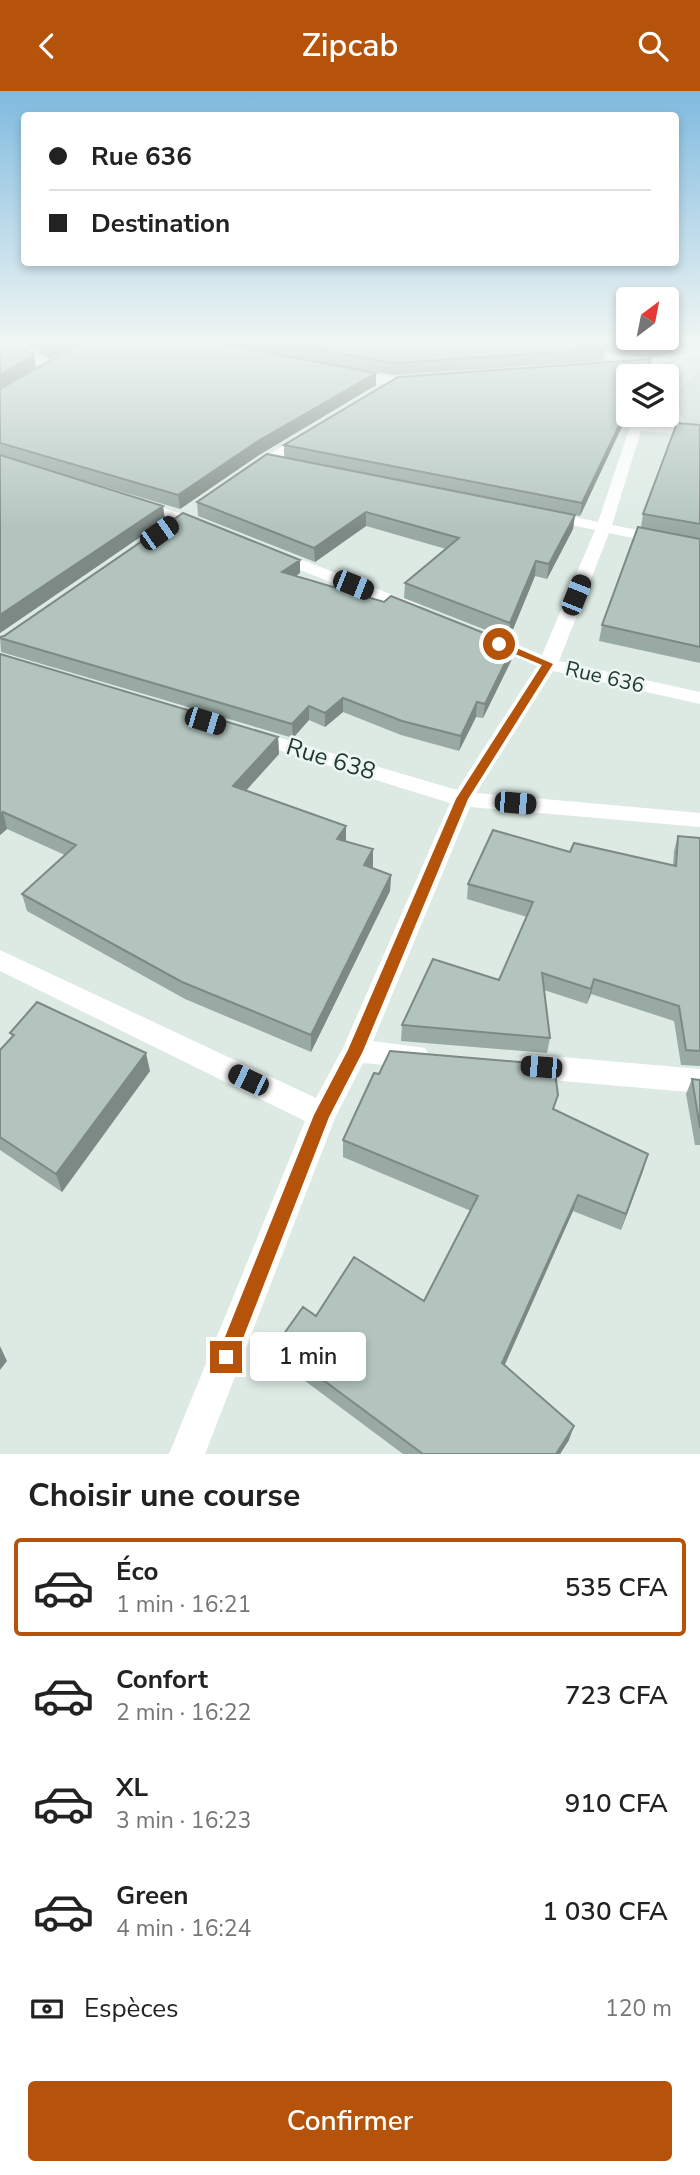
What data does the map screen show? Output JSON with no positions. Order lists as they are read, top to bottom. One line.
{"streets":{"street":["Rue 636","Rue 638"]},"north":"top right","page":{"header":"Zipcab","banner":["Rue 636","Destination"],"bubble":"1 min","heading":"Choisir une course","list":[{"name":"Éco","note":"1 min · 16:21","value":"535 CFA"},{"name":"Confort","note":"2 min · 16:22","value":"723 CFA"},{"name":"XL","note":"3 min · 16:23","value":"910 CFA"},{"name":"Green","note":"4 min · 16:24","value":"1 030 CFA"}],"pay":["Espèces","120 m"],"buttons":"Confirmer"}}
